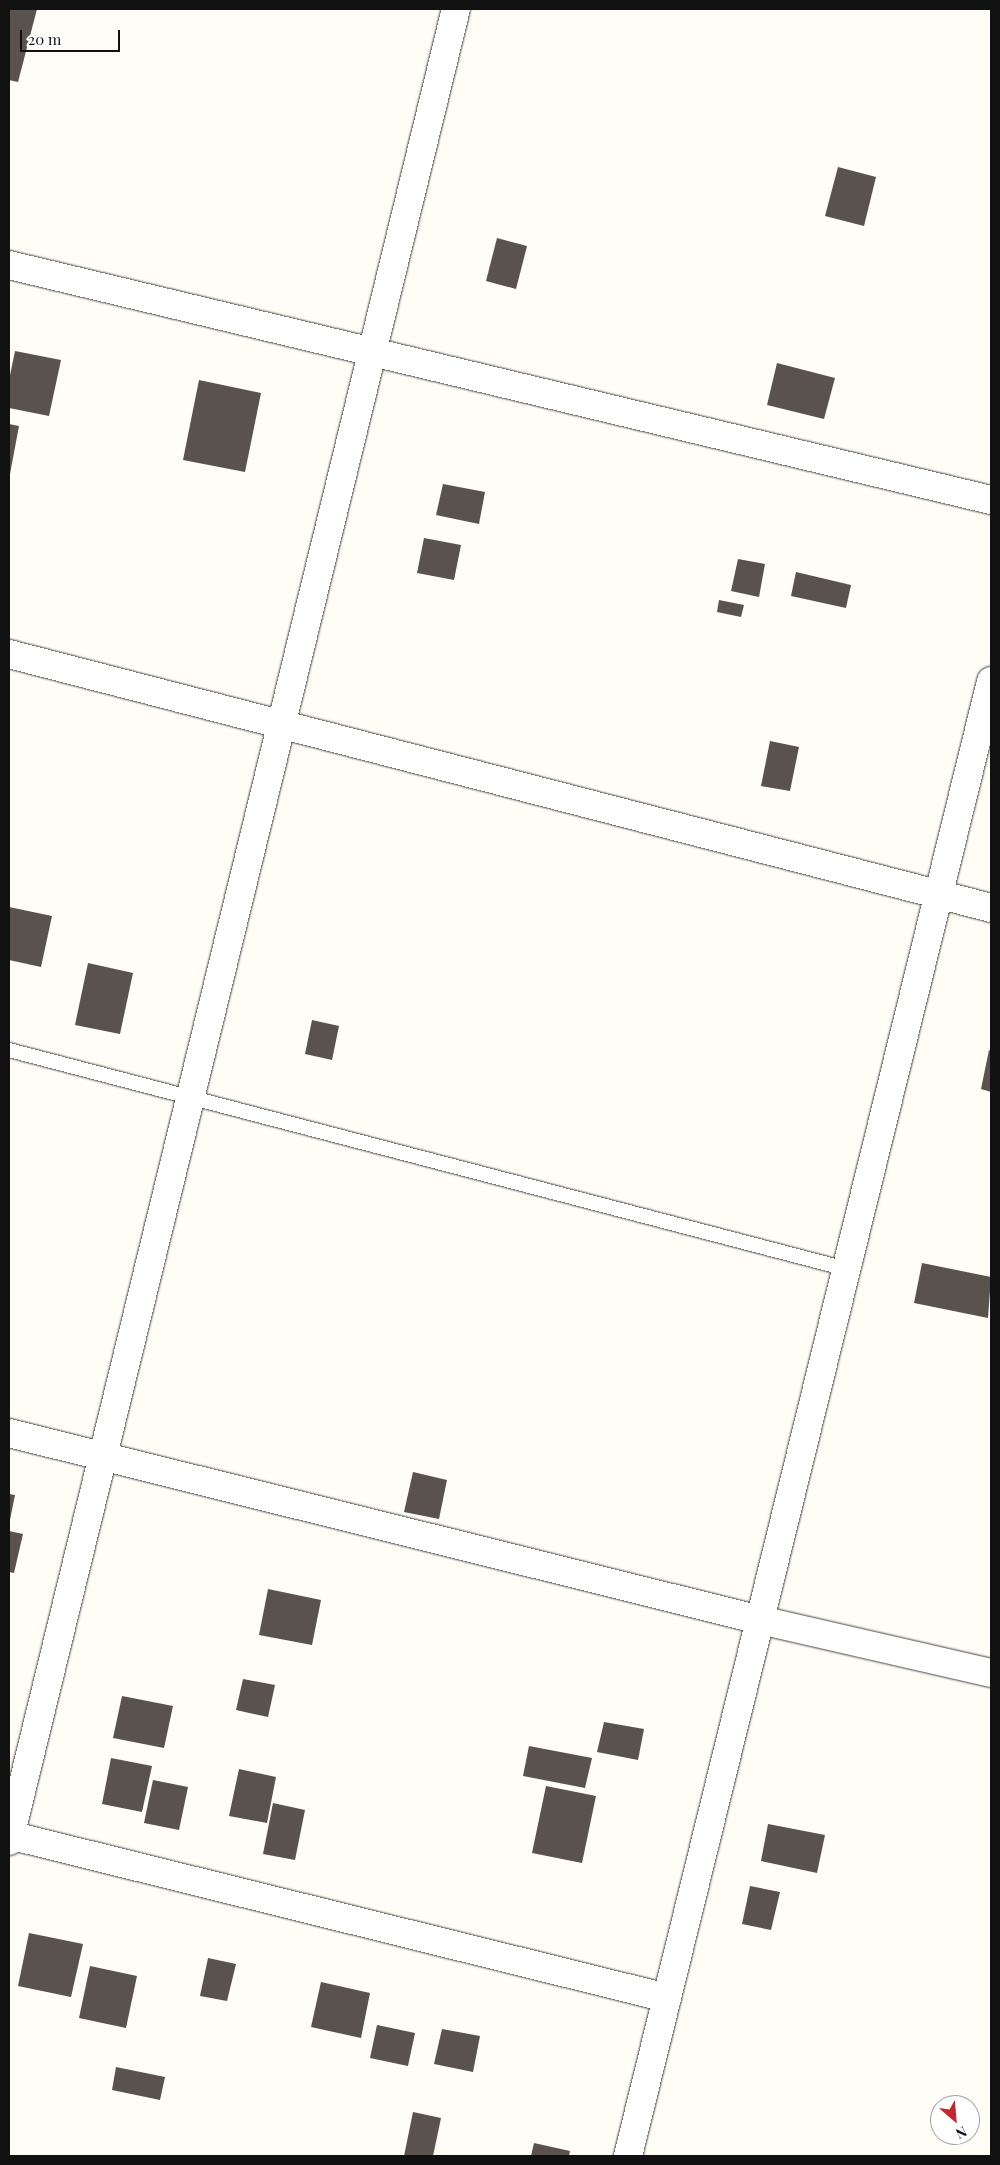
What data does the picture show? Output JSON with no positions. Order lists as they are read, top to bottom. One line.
{"scale_bar":"20 m","north":"bottom right"}
